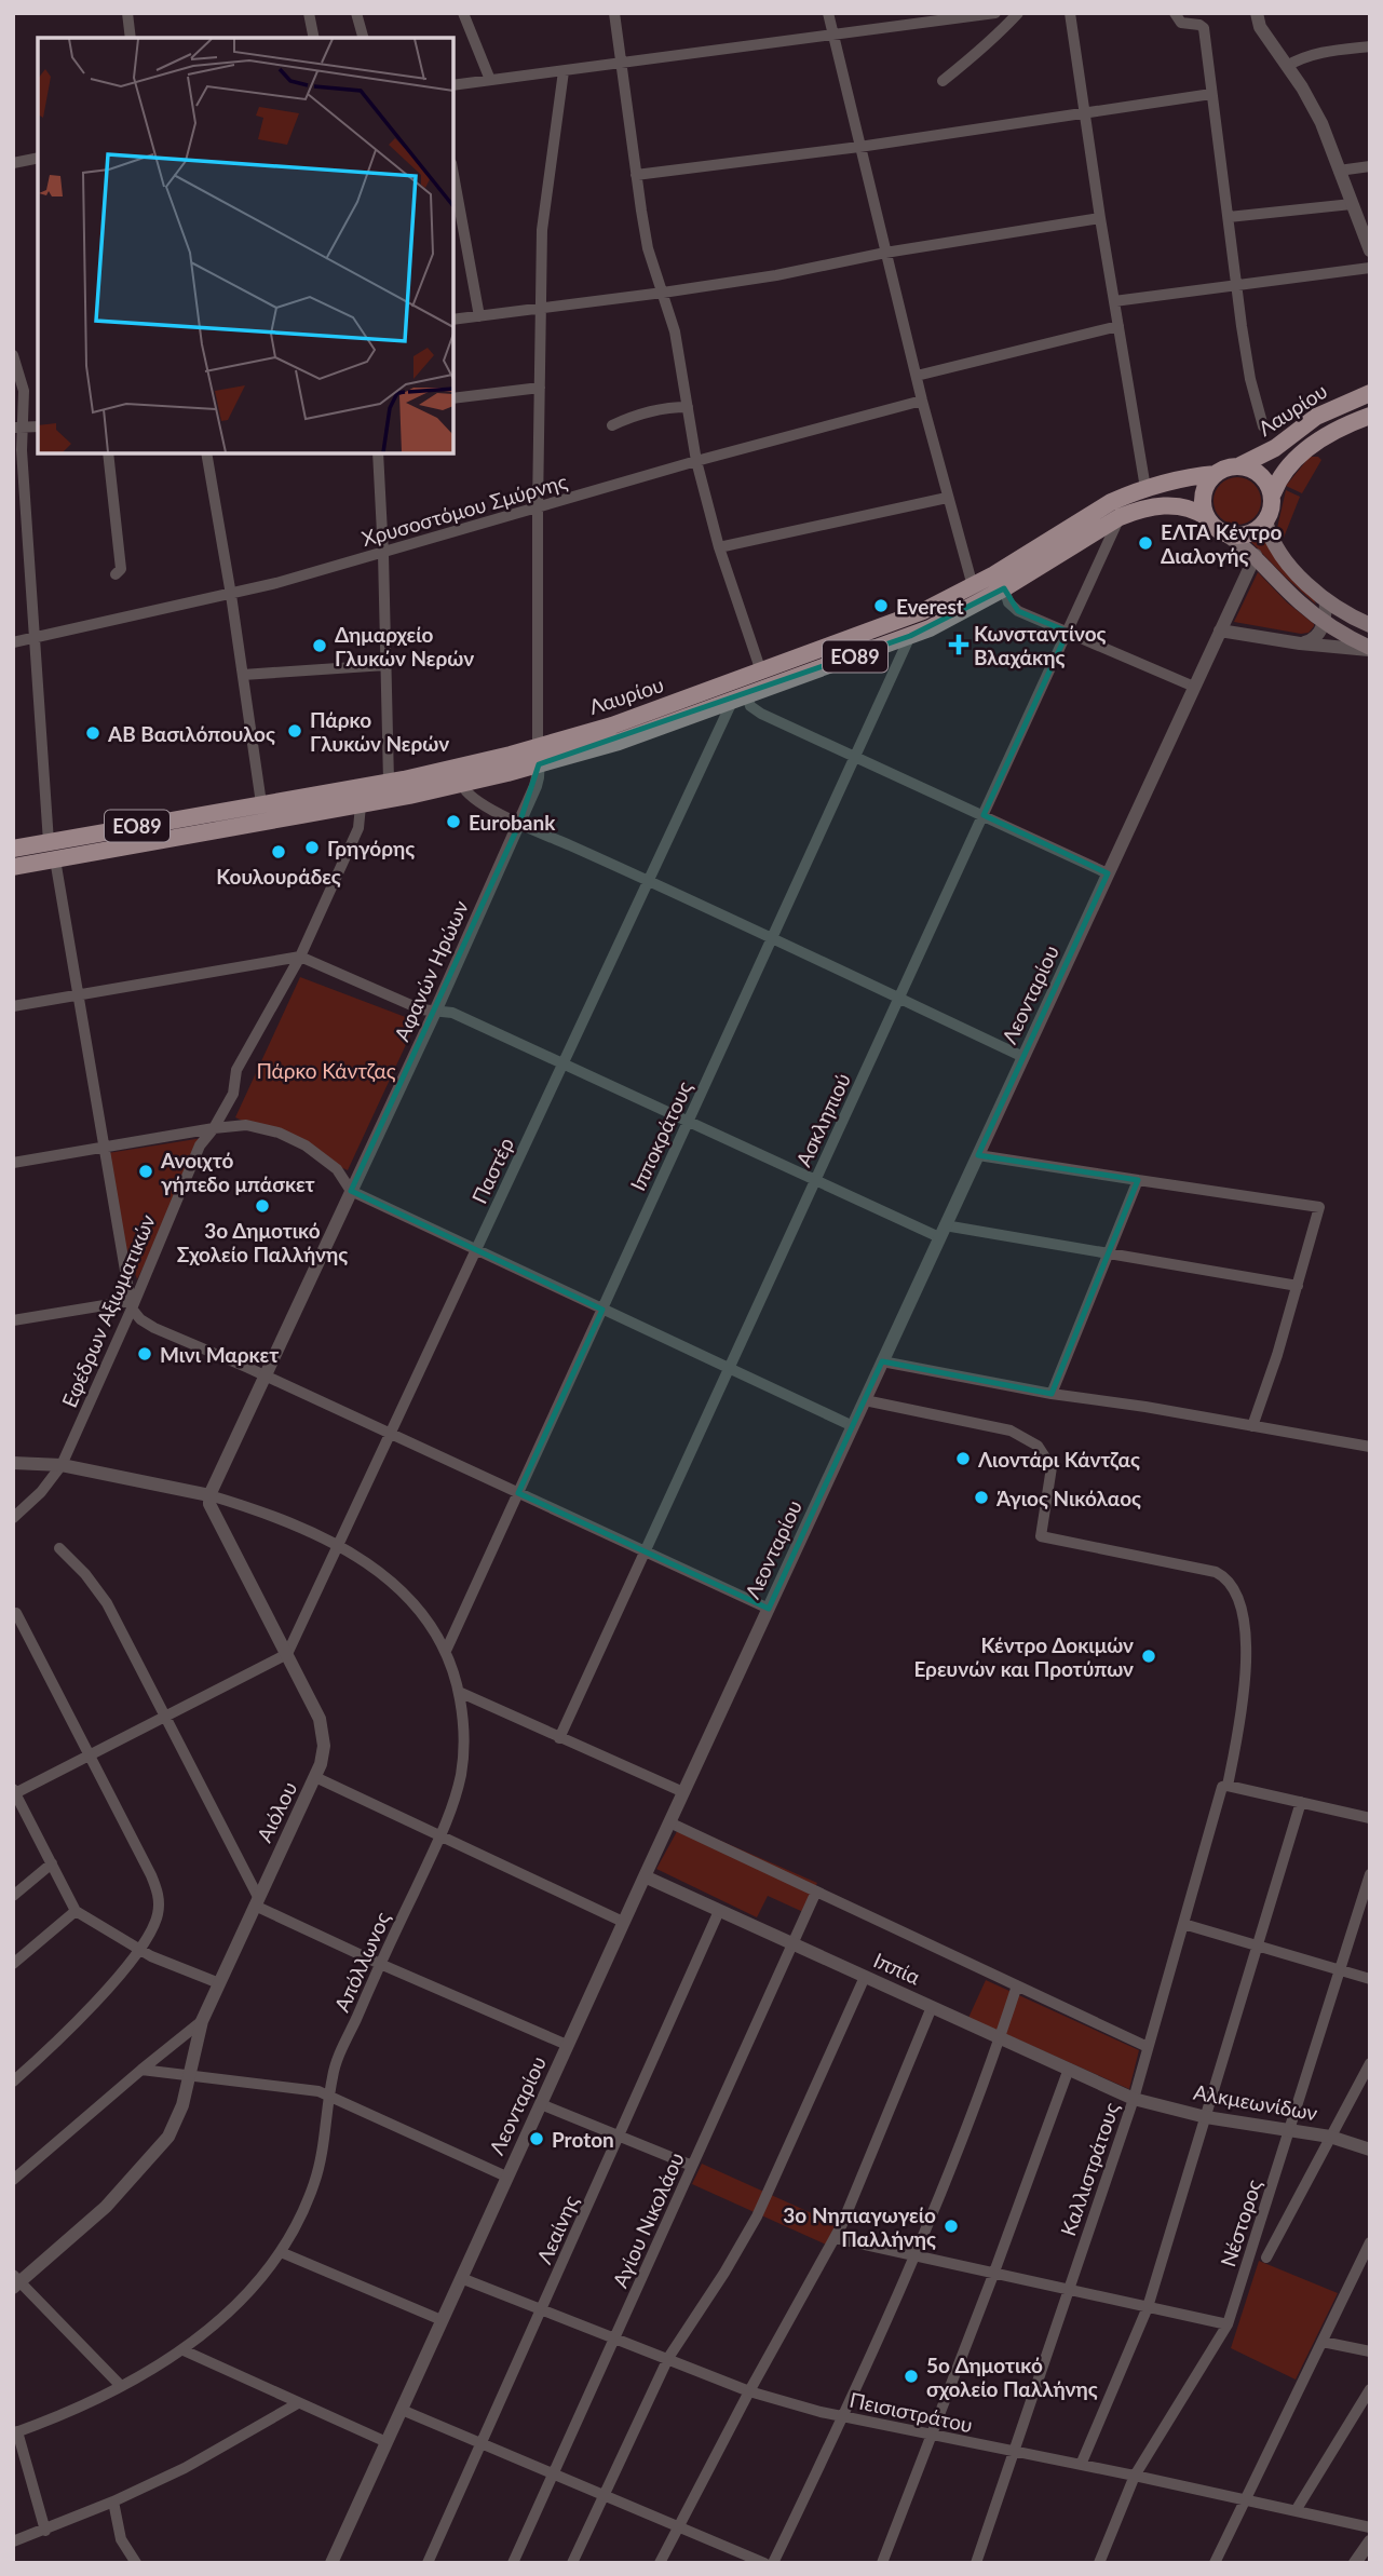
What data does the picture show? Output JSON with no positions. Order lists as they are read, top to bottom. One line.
{"streets":{"main road":["Λαυρίου","ΕΟ89"],"street":["Χρυσοστόμου Σμύρνης","Αφανών Ηρώων","Λεονταρίου","Ασκληπιού","Ιπποκράτους","Παστέρ","Εφέδρων Αξιωματικών","Αιόλου","Απόλλωνος","Ιππία","Αλκμεωνίδων","Καλλιστράτους","Αγίου Νικολάου","Νέστορος","Λεαίνης","Πεισιστράτου"]},"crossings":[["Λαυρίου","Αφανών Ηρώων"],["Λαυρίου","Ασκληπιού"],["Λαυρίου","Ιπποκράτους"],["Λαυρίου","Παστέρ"],["Λαυρίου","Εφέδρων Αξιωματικών"],["Αφανών Ηρώων","Αιόλου"],["Αφανών Ηρώων","Απόλλωνος"],["Λεονταρίου","Ιππία"],["Λεονταρίου","Καλλιστράτους"],["Λεονταρίου","Πεισιστράτου"],["Ιπποκράτους","Απόλλωνος"],["Παστέρ","Αιόλου"],["Παστέρ","Απόλλωνος"],["Αιόλου","Απόλλωνος"],["Ιππία","Αλκμεωνίδων"],["Ιππία","Καλλιστράτους"],["Ιππία","Αγίου Νικολάου"],["Ιππία","Λεαίνης"],["Αλκμεωνίδων","Καλλιστράτους"],["Αλκμεωνίδων","Νέστορος"],["Καλλιστράτους","Πεισιστράτου"],["Αγίου Νικολάου","Πεισιστράτου"],["Νέστορος","Πεισιστράτου"],["Λεαίνης","Πεισιστράτου"]],"parks":["Πάρκο Κάντζας"],"places":{"other":["ΕΛΤΑ Κέντρο Διαλογής","Everest","Δημαρχείο Γλυκών Νερών","Πάρκο Γλυκών Νερών","ΑΒ Βασιλόπουλος","Eurobank","Γρηγόρης","Κουλουράδες","Ανοιχτό γήπεδο μπάσκετ","3ο Δημοτικό Σχολείο Παλλήνης","Μινι Μαρκετ","Λιοντάρι Κάντζας","Άγιος Νικόλαος","Κέντρο Δοκιμών Ερευνών και Προτύπων","Proton","3ο Νηπιαγωγείο Παλλήνης","5o Δημοτικό σχολείο Παλλήνης"],"health":["Κωνσταντίνος Βλαχάκης"]}}
